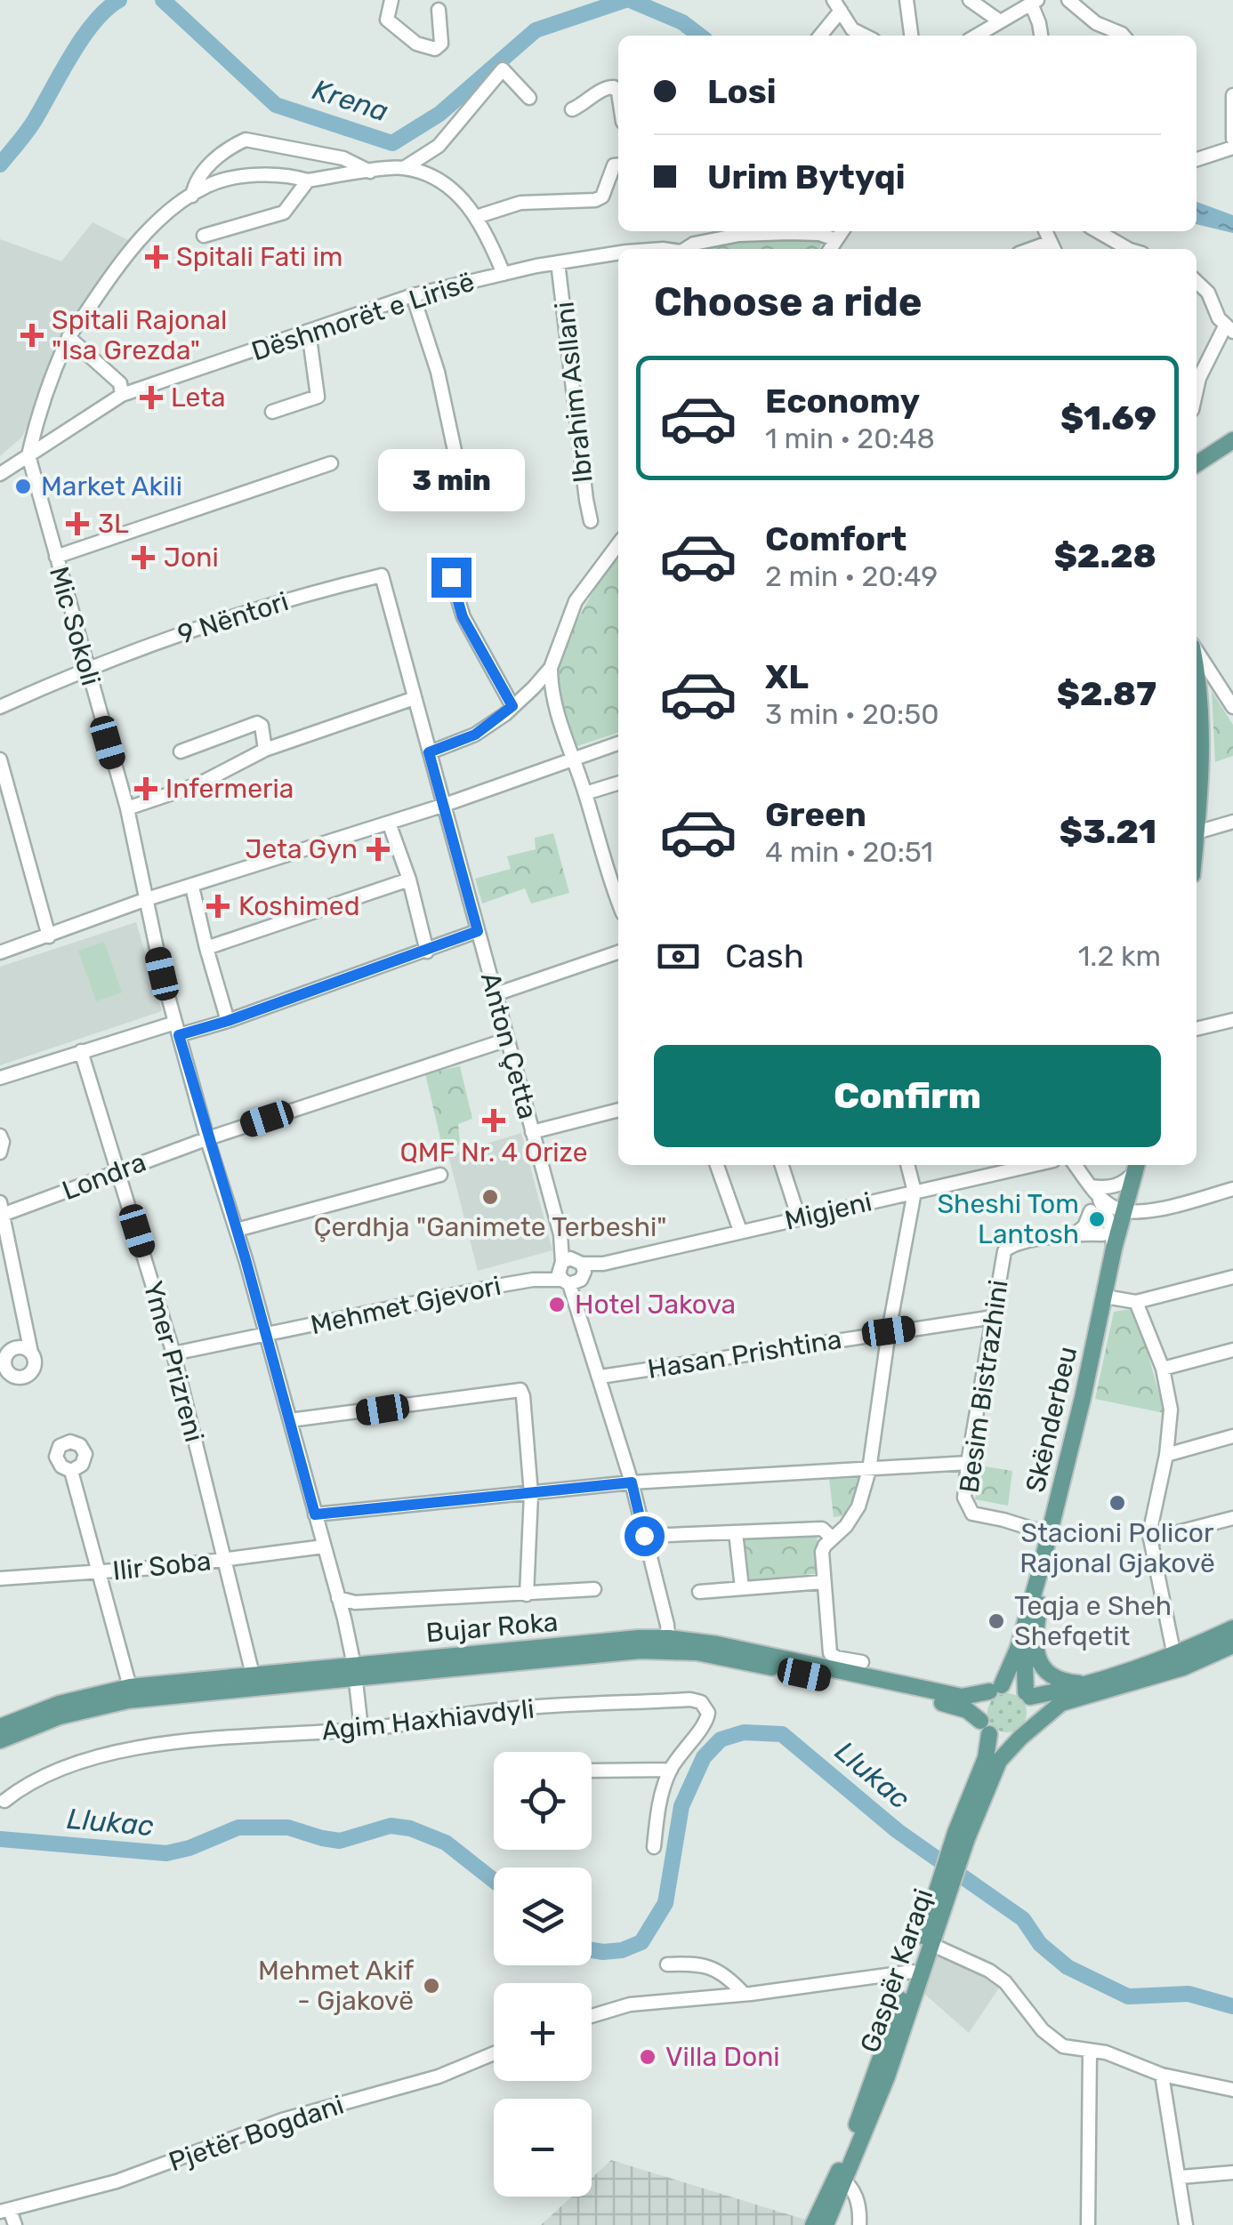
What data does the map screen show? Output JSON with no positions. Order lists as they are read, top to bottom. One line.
{"streets":{"main road":["Skënderbeu","Bujar Roka","Gaspër Karaqi"],"street":["Dëshmorët e Lirisë","Ibrahim Asllani","9 Nëntori","Mic Sokoli","Anton Çetta","Londra","Migjeni","Mehmet Gjevori","Hasan Prishtina","Ymer Prizreni","Besim Bistrazhini","Ilir Soba","Agim Haxhiavdyli","Pjetër Bogdani"]},"crossings":[["Dëshmorët e Lirisë","Ibrahim Asllani"],["Dëshmorët e Lirisë","Mic Sokoli"],["9 Nëntori","Mic Sokoli"],["9 Nëntori","Anton Çetta"],["Mic Sokoli","Londra"],["Mic Sokoli","Mehmet Gjevori"],["Mic Sokoli","Ilir Soba"],["Mic Sokoli","Bujar Roka"],["Anton Çetta","Londra"],["Anton Çetta","Migjeni"],["Anton Çetta","Mehmet Gjevori"],["Anton Çetta","Hasan Prishtina"],["Anton Çetta","Bujar Roka"],["Londra","Ymer Prizreni"],["Migjeni","Mehmet Gjevori"],["Mehmet Gjevori","Ymer Prizreni"],["Hasan Prishtina","Besim Bistrazhini"],["Ymer Prizreni","Ilir Soba"],["Ymer Prizreni","Bujar Roka"],["Besim Bistrazhini","Skënderbeu"],["Skënderbeu","Bujar Roka"],["Skënderbeu","Gaspër Karaqi"],["Bujar Roka","Gaspër Karaqi"]],"water":["Krena","Llukac"],"places":{"health":["Spitali Fati im","Spitali Rajonal \"Isa Grezda\"","Leta","3L","Joni","Infermeria","Jeta Gyn","Koshimed","QMF Nr. 4 Orize"],"other":["Market Akili","Çerdhja \"Ganimete Terbeshi\"","Sheshi Tom Lantosh","Hotel Jakova","Stacioni Policor Rajonal Gjakovë","Teqja e Sheh Shefqetit","Mehmet Akif - Gjakovë","Villa Doni"]},"page":{"banner":["Losi","Urim Bytyqi"],"heading":"Choose a ride","list":[{"name":"Economy","note":"1 min · 20:48","value":"$1.69"},{"name":"Comfort","note":"2 min · 20:49","value":"$2.28"},{"name":"XL","note":"3 min · 20:50","value":"$2.87"},{"name":"Green","note":"4 min · 20:51","value":"$3.21"}],"bubble":"3 min","pay":["Cash","1.2 km"],"buttons":"Confirm","map_buttons":["+","−"]}}
